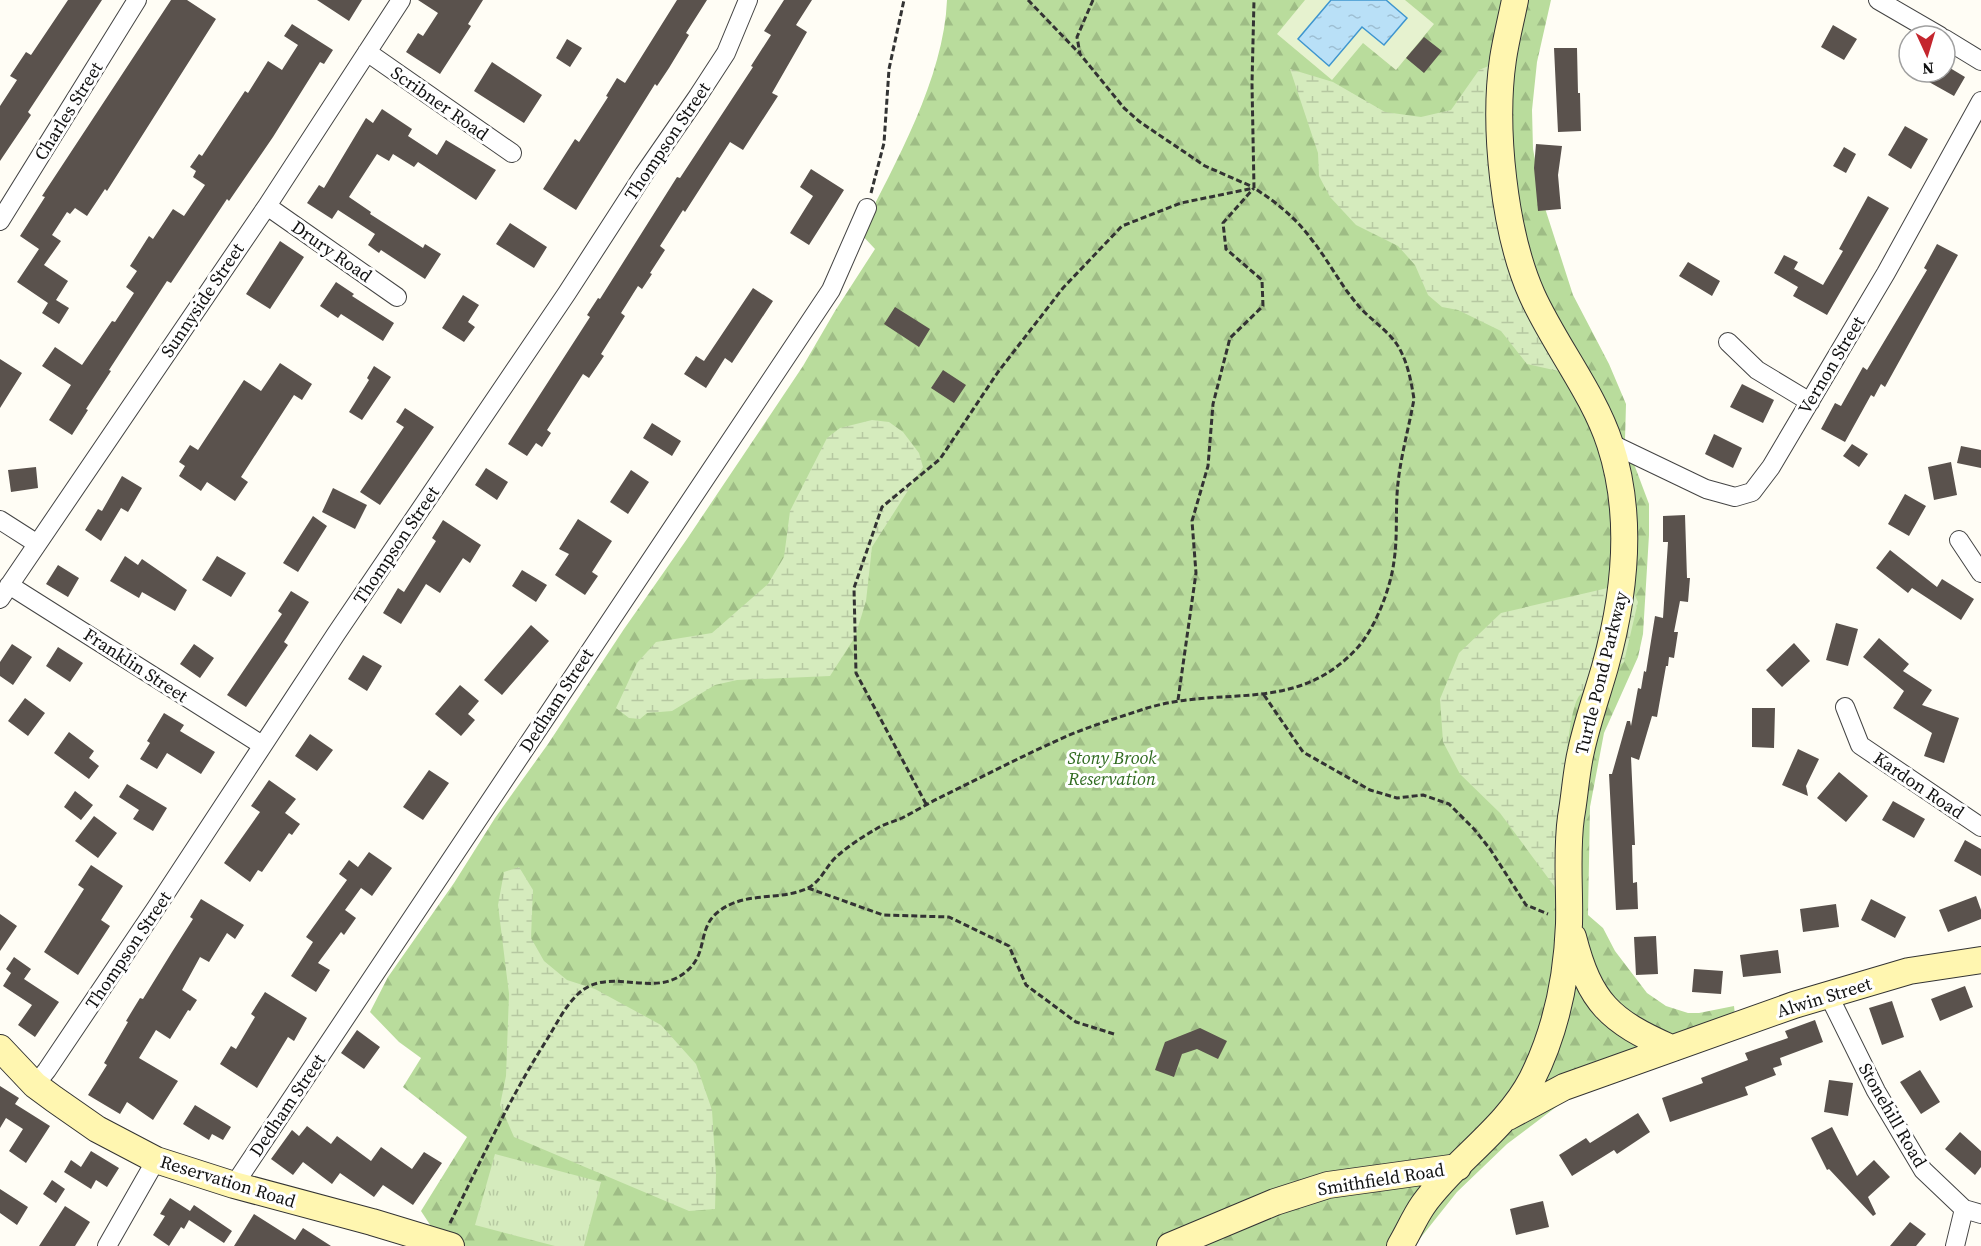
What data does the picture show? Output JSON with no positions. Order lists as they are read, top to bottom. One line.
{"streets":{"street":["Scribner Road","Charles Street","Thompson Street","Drury Road","Sunnyside Street","Vernon Street","Franklin Street","Turtle Pond Parkway","Dedham Street","Kardon Road","Alwin Street","Stonehill Road","Smithfield Road","Reservation Road"]},"crossings":[["Scribner Road","Sunnyside Street"],["Thompson Street","Franklin Street"],["Thompson Street","Reservation Road"],["Drury Road","Sunnyside Street"],["Sunnyside Street","Franklin Street"],["Vernon Street","Turtle Pond Parkway"],["Turtle Pond Parkway","Alwin Street"],["Turtle Pond Parkway","Smithfield Road"],["Dedham Street","Reservation Road"],["Alwin Street","Stonehill Road"]],"parks":["Stony Brook Reservation"],"north":"bottom"}
